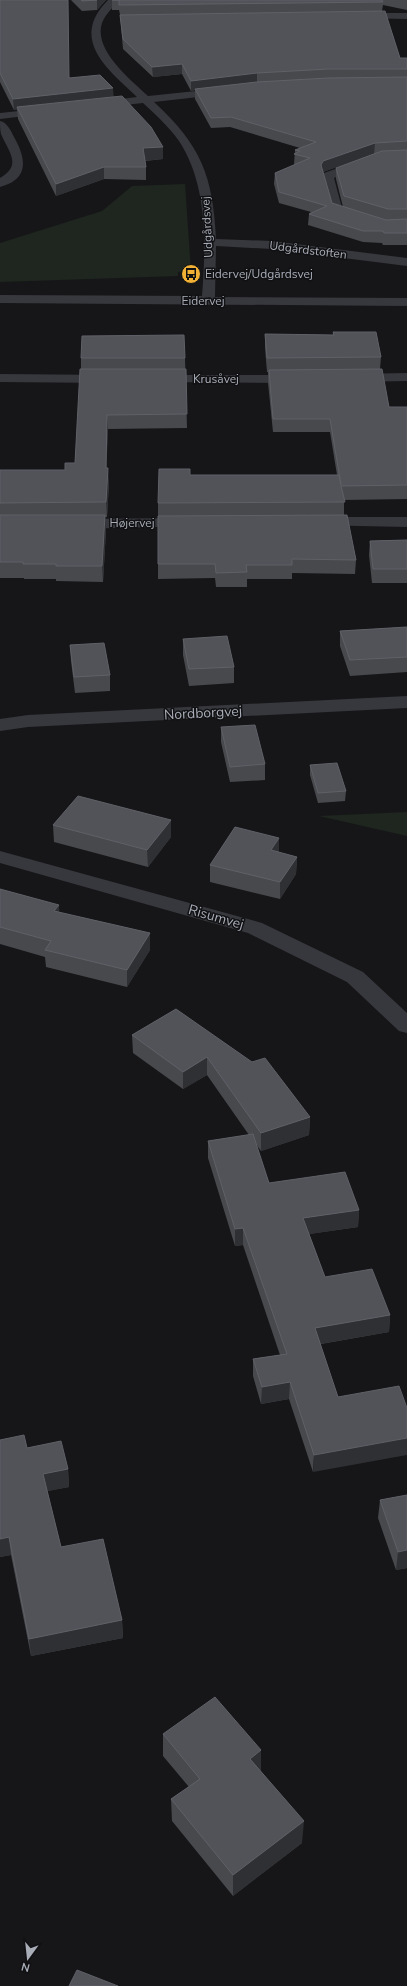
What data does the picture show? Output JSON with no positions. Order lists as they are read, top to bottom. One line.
{"streets":{"street":["Udgårdsvej","Udgårdstoften","Eidervej","Krusåvej","Højervej","Nordborgvej","Risumvej"]},"crossings":[["Udgårdsvej","Udgårdstoften"],["Udgårdsvej","Eidervej"]],"places":{"bus stop":["Eidervej/Udgårdsvej"]},"north":"bottom"}
